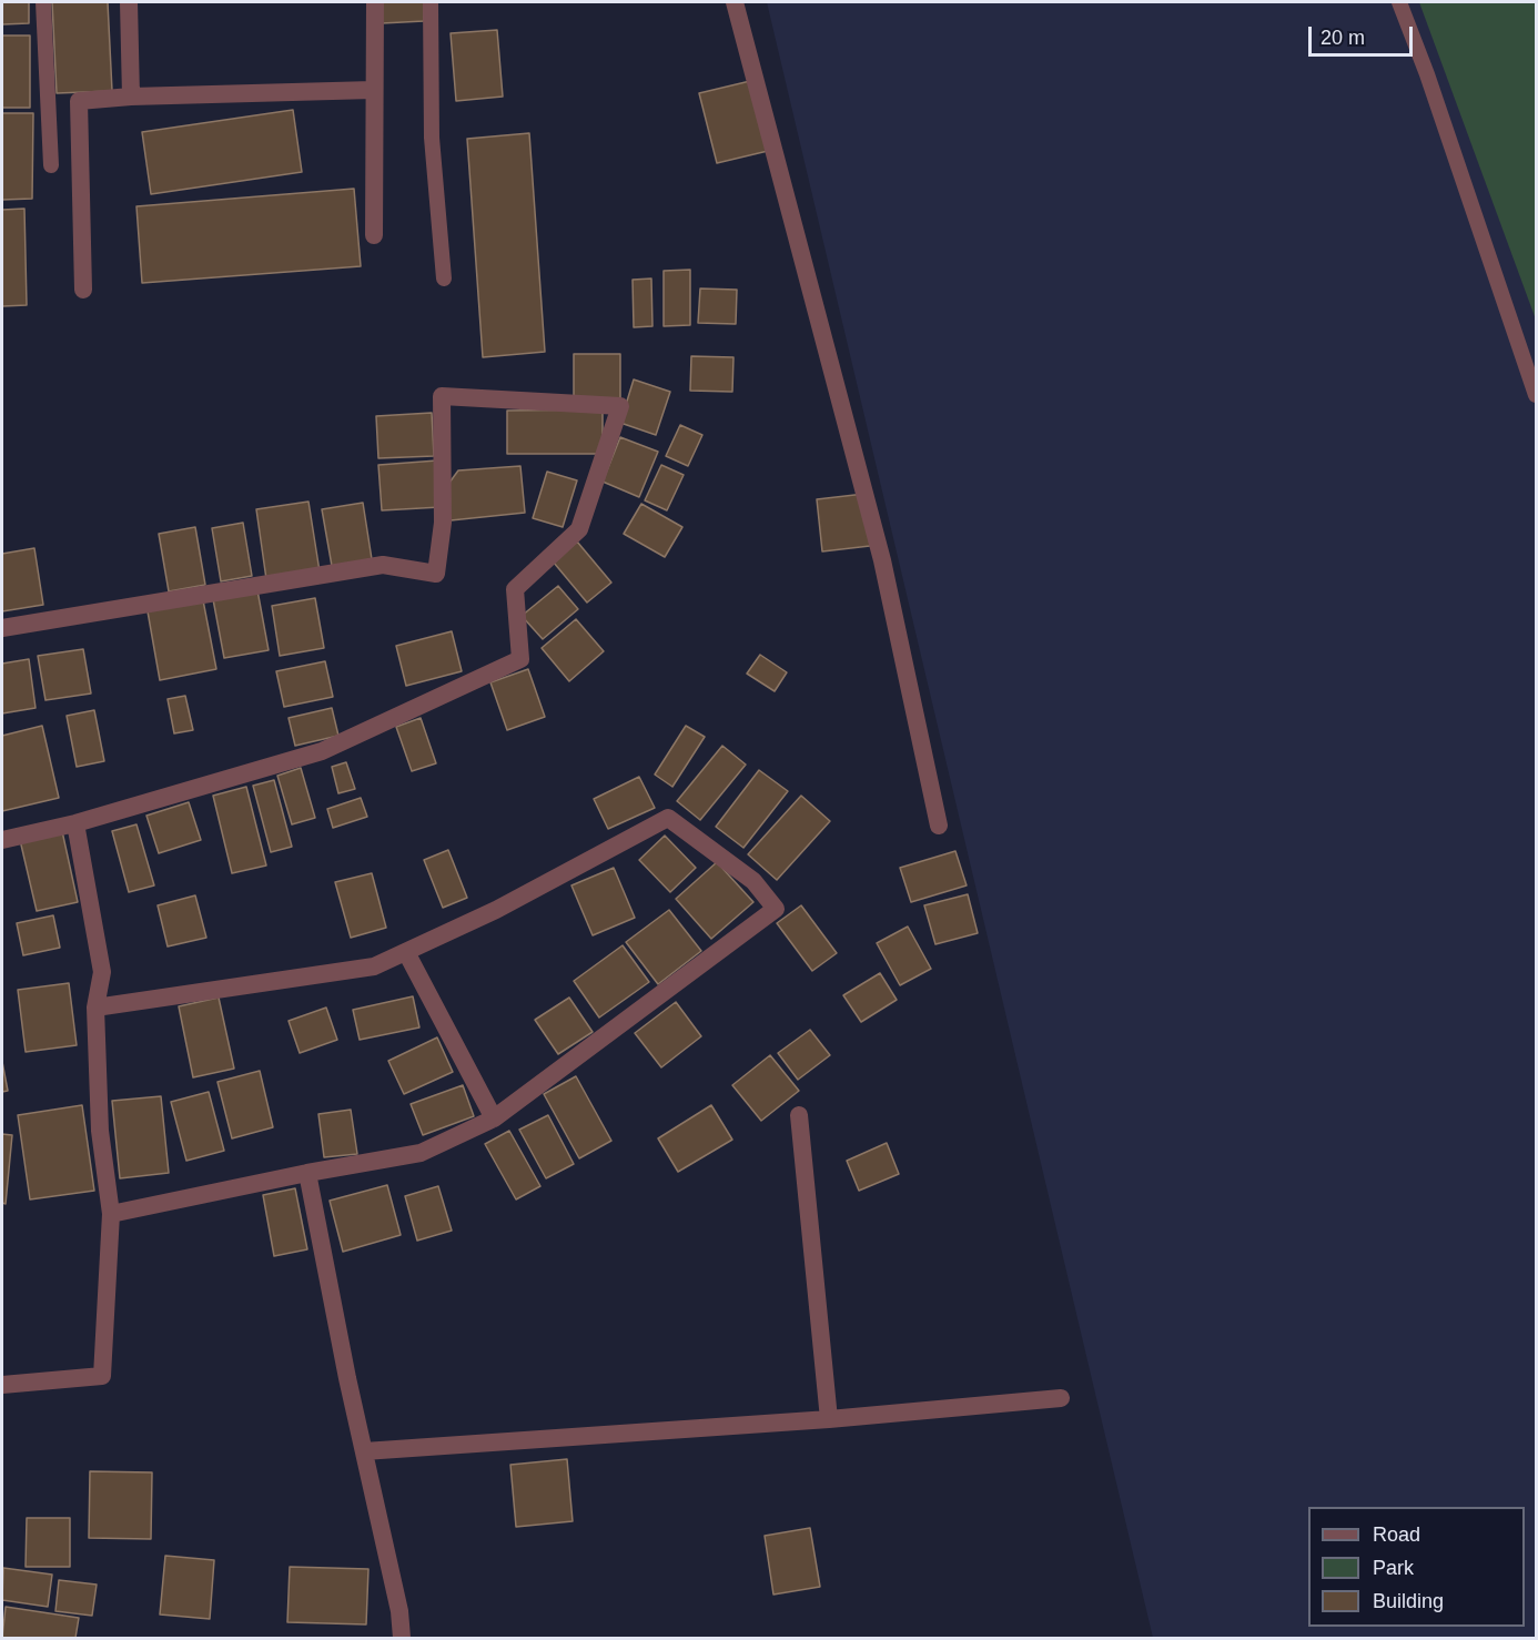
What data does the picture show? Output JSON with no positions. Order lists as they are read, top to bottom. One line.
{"legend":["Road","Park","Building"],"scale_bar":"20 m"}
